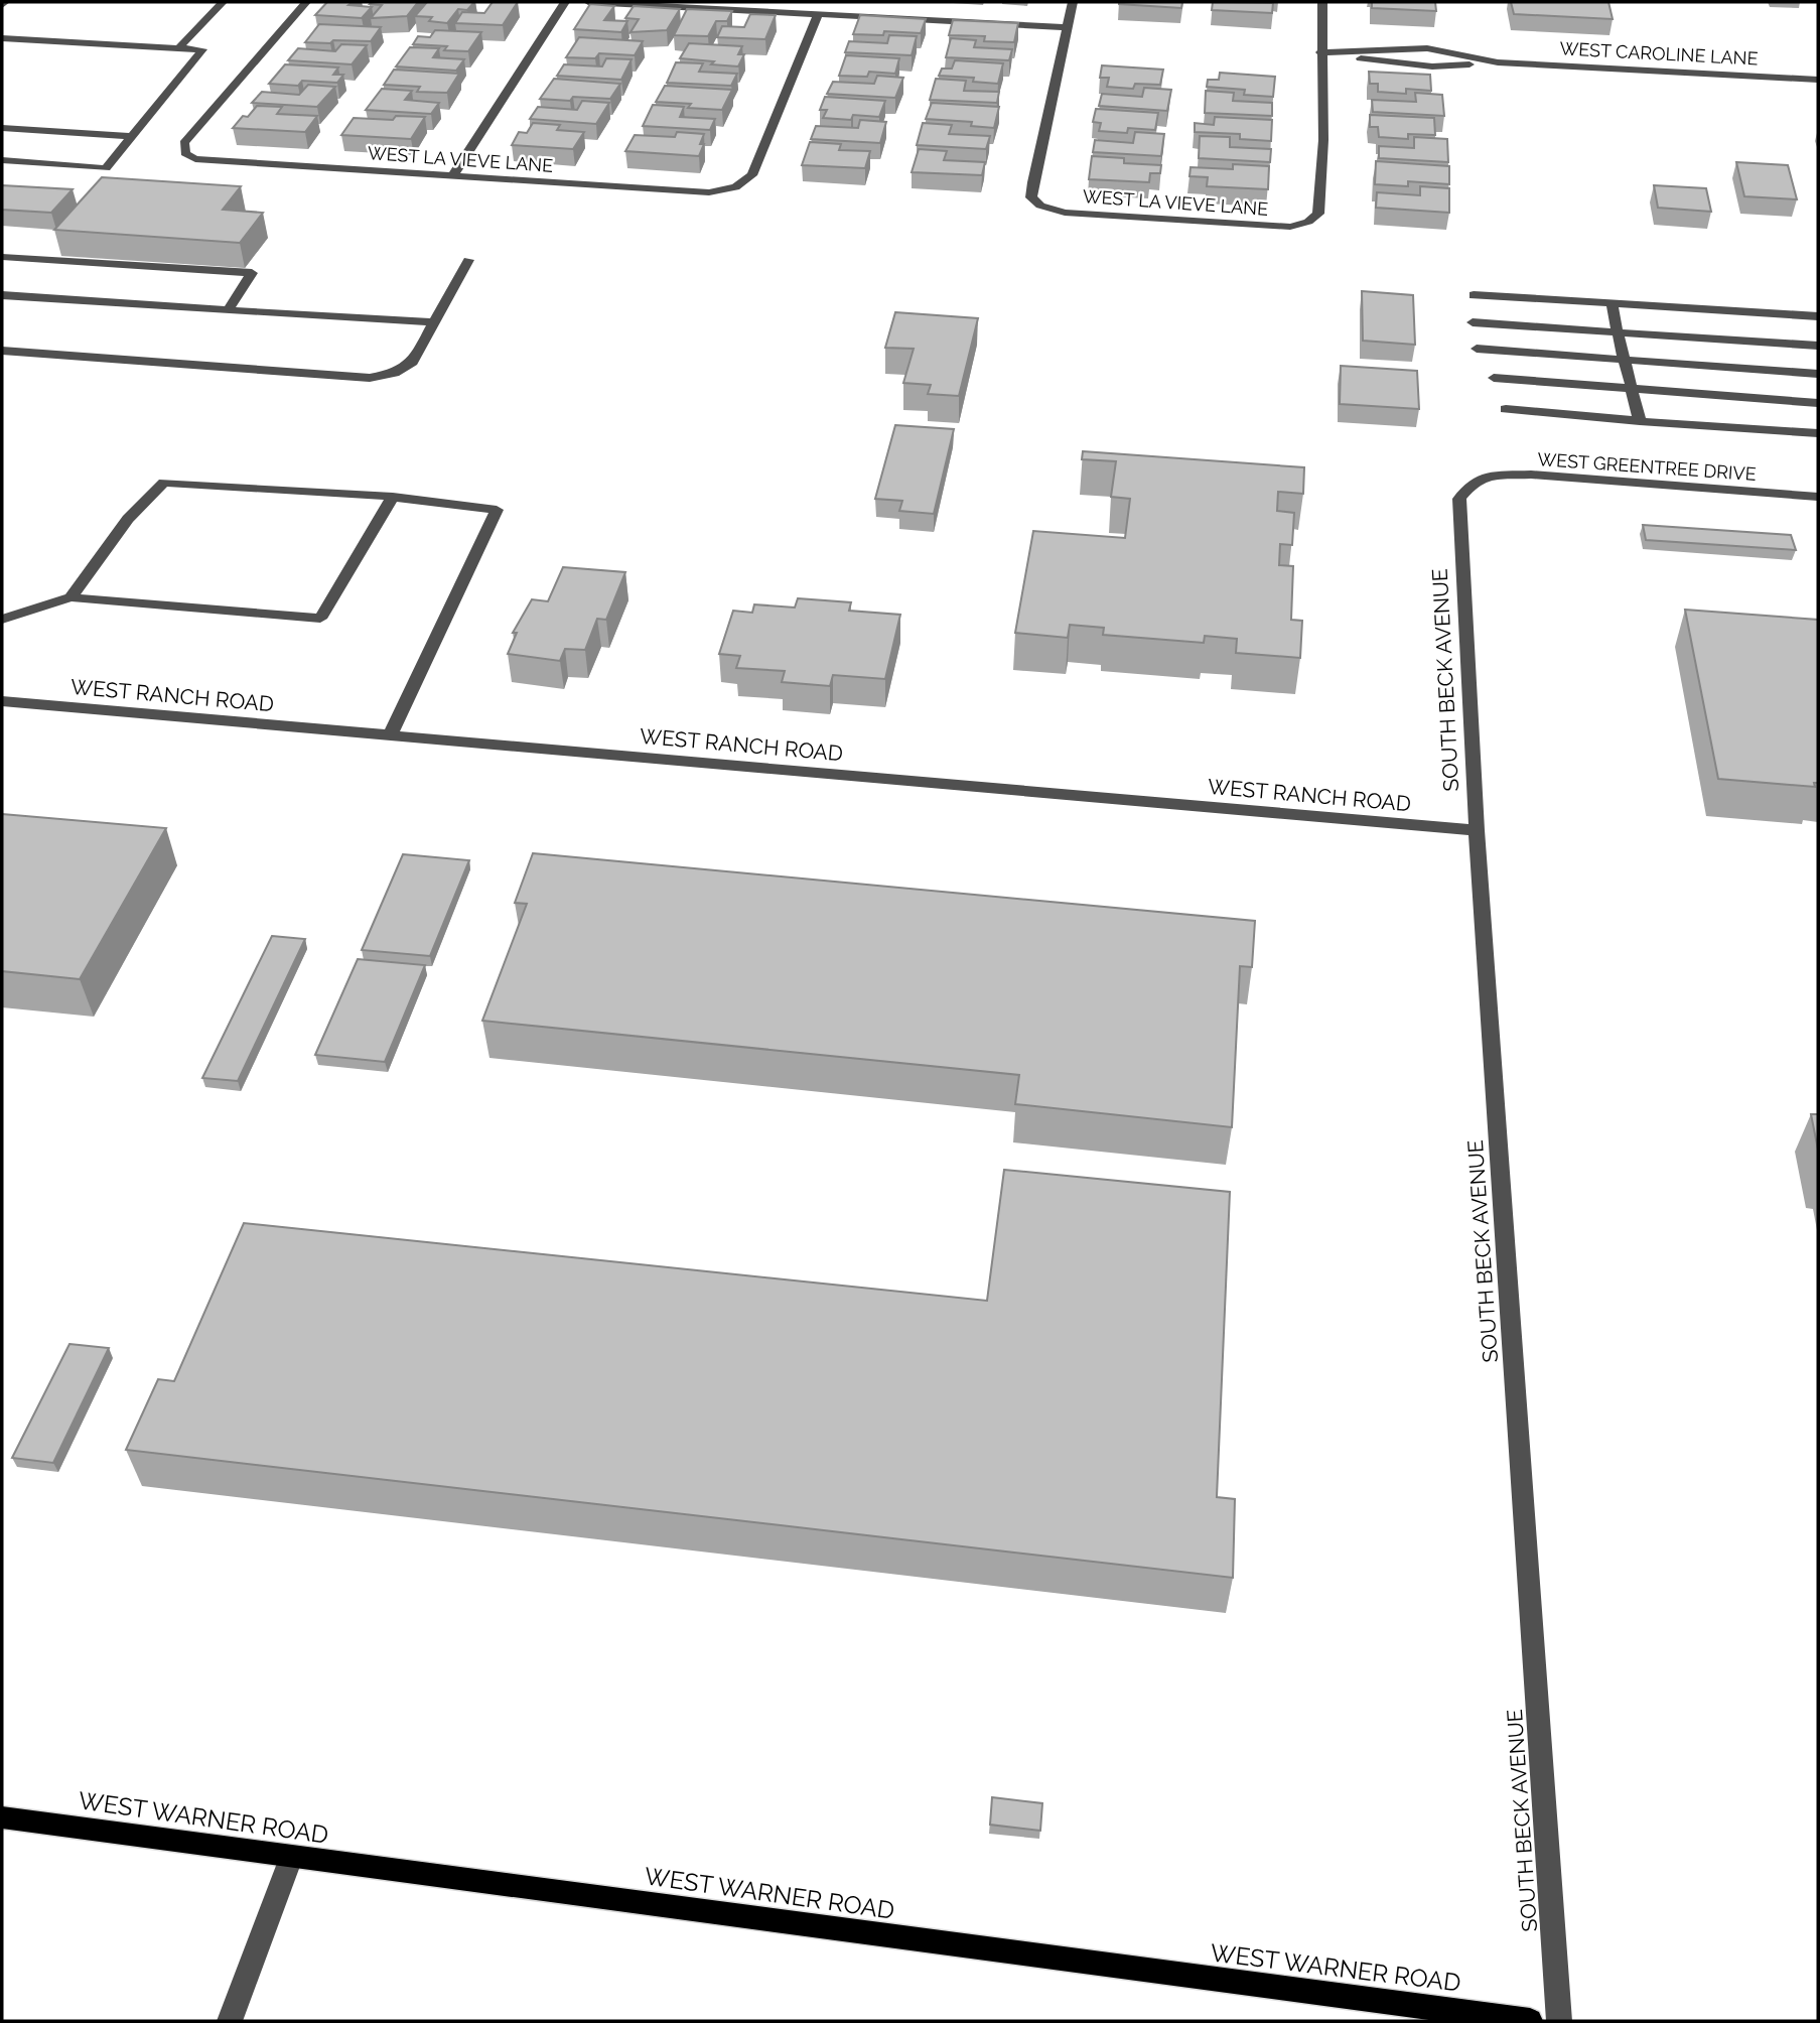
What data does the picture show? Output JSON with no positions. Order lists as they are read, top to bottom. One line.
{"streets":{"main road":["WEST WARNER ROAD"],"street":["WEST CAROLINE LANE","WEST LA VIEVE LANE","WEST GREENTREE DRIVE","SOUTH BECK AVENUE","WEST RANCH ROAD"]},"crossings":[["WEST CAROLINE LANE","WEST LA VIEVE LANE"],["WEST GREENTREE DRIVE","SOUTH BECK AVENUE"],["SOUTH BECK AVENUE","WEST RANCH ROAD"]]}
